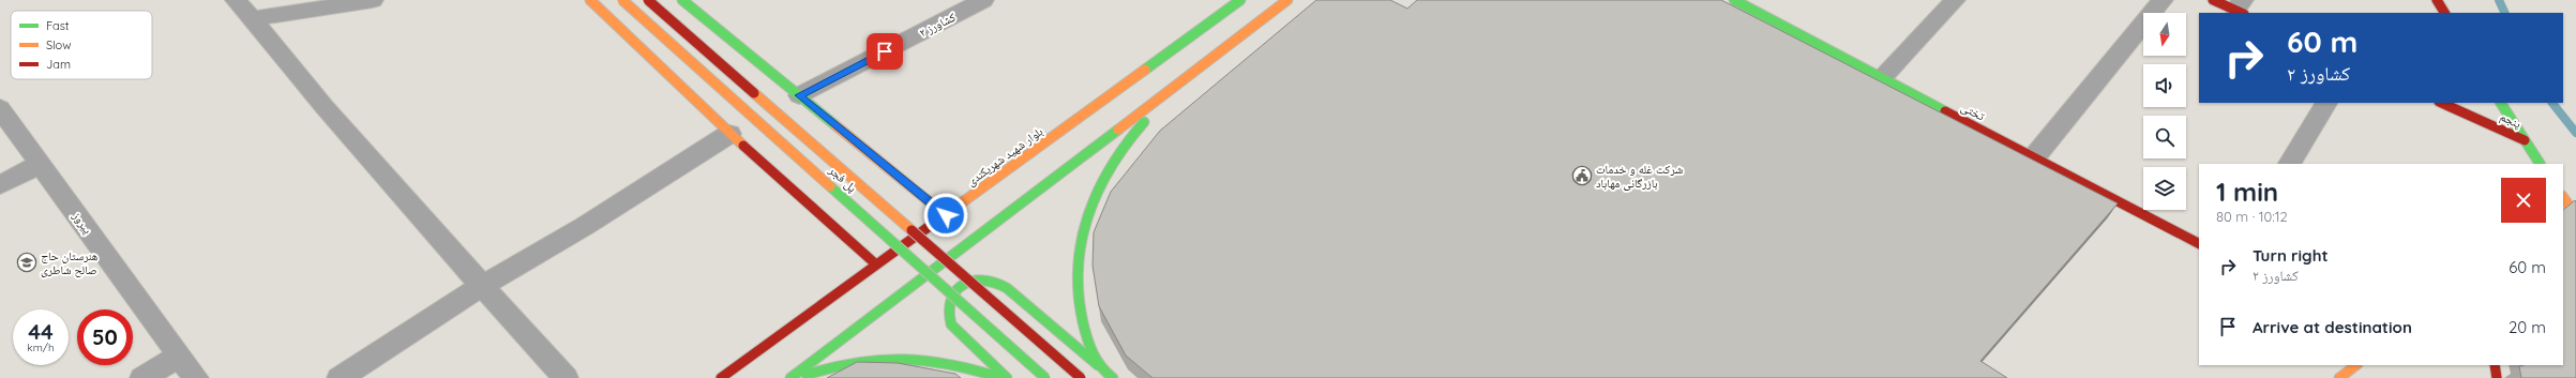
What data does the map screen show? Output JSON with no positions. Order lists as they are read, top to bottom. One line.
{"streets":{"main road":["تختی","پنجم","بلوار شهید شهریکندی","پل فجر"],"street":["کشاورز ۲","پیروز"]},"places":{"public building":["شرکت غله و خدمات بازرگانی مهاباد"],"school or university":["هنرستان حاج صالح شاطری"]},"legend":["Fast","Slow","Jam"],"north":"bottom","page":{"turn":["60 m","کشاورز ۲"],"heading":["1 min","80 m · 10:12"],"list":[{"name":"Turn right","note":"کشاورز ۲","value":"60 m"},{"name":"Arrive at destination","value":"20 m"}],"speed":"44 km/h","limit":"50"}}
